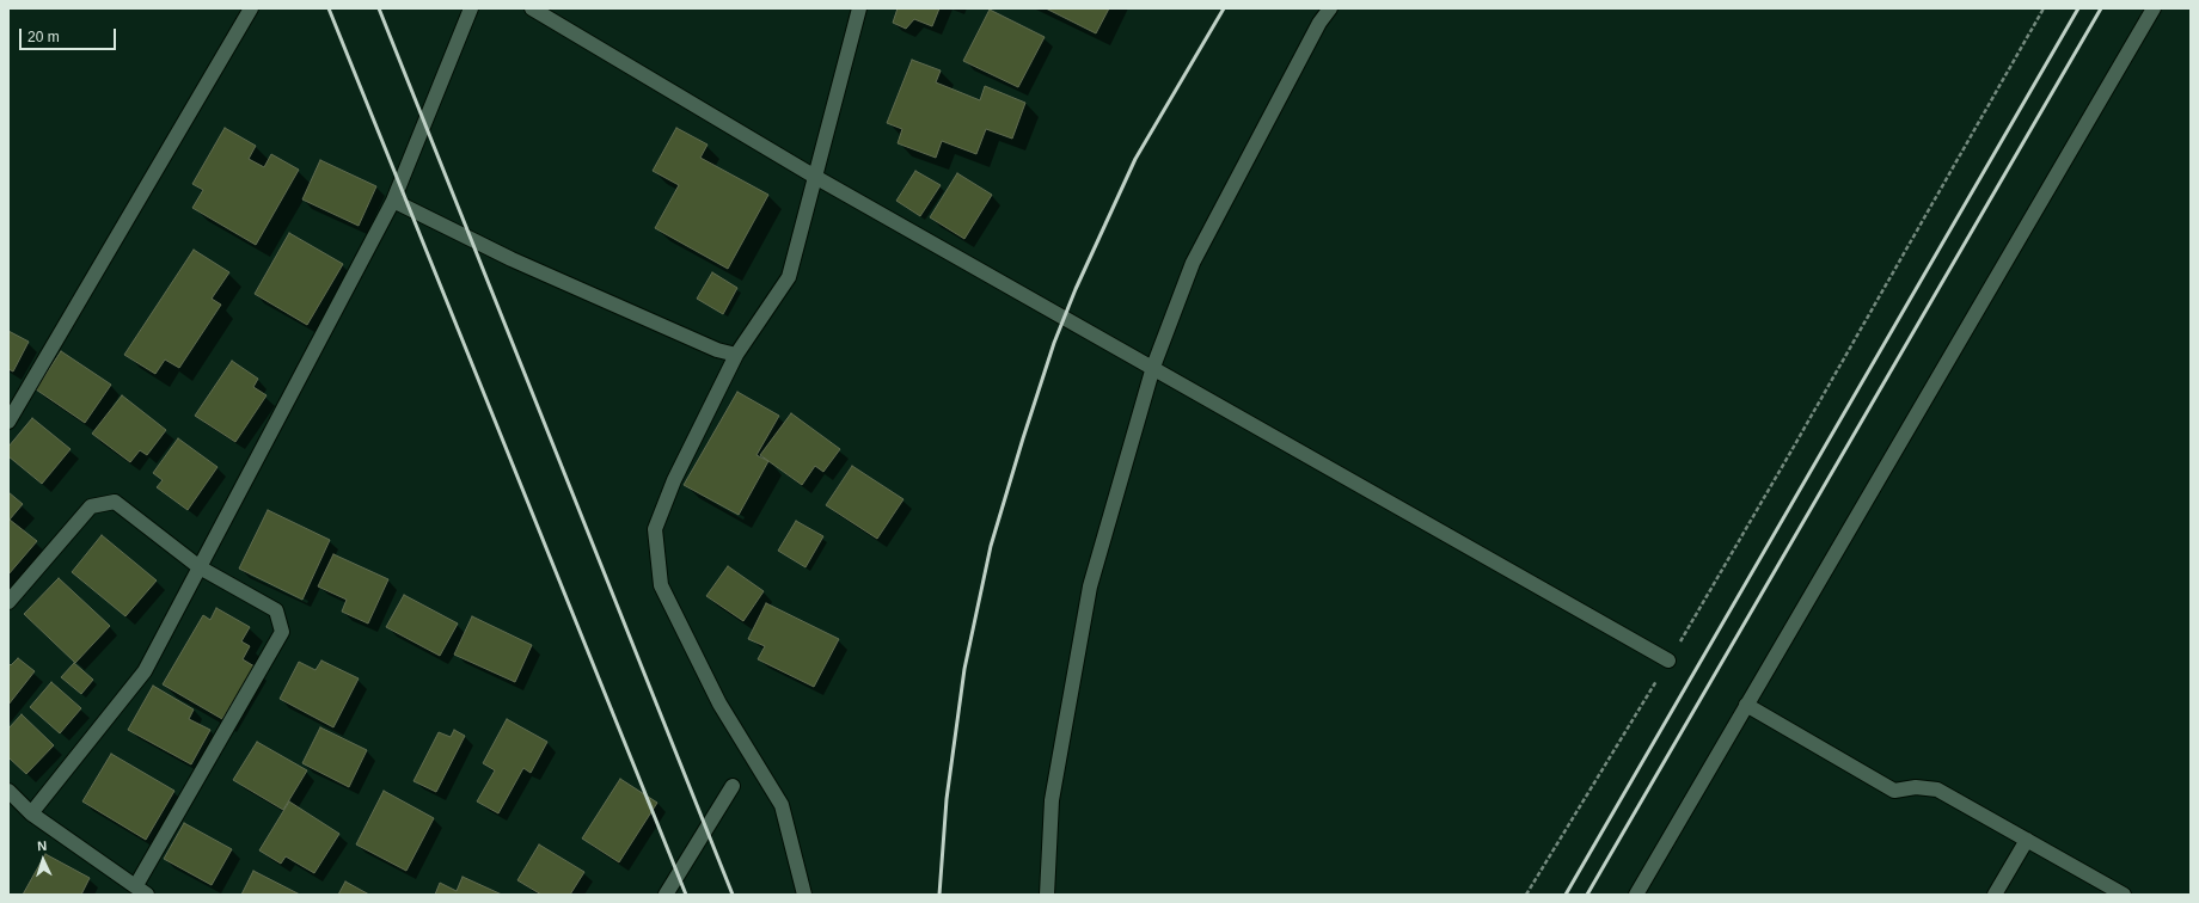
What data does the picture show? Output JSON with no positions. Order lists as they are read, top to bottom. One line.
{"scale_bar":"20 m","north":"top"}
